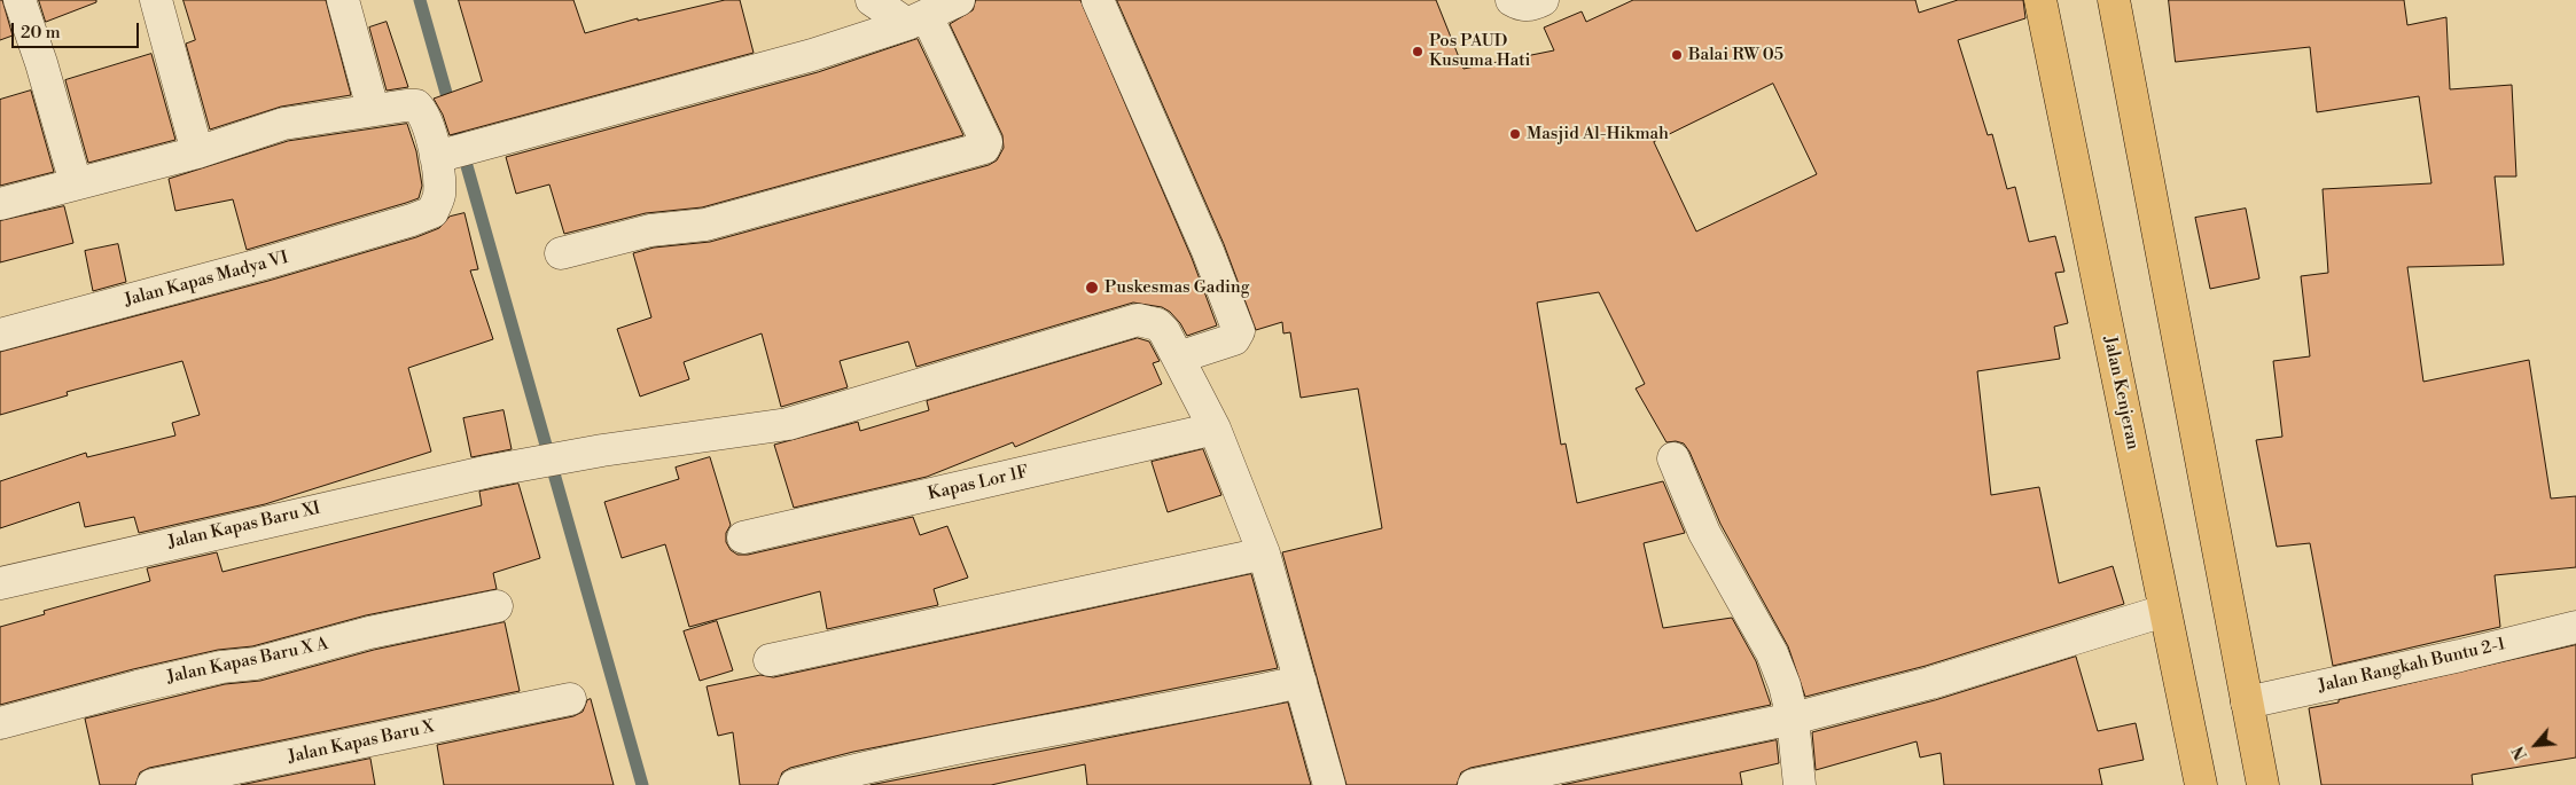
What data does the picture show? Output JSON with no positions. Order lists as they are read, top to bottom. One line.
{"streets":{"highway":["Jalan Kenjeran"],"street":["Jalan Kapas Madya VI","Kapas Lor 1F","Jalan Kapas Baru XI","Jalan Kapas Baru X A","Jalan Rangkah Buntu 2-1","Jalan Kapas Baru X"]},"crossings":[["Kapas Lor 1F","Jalan Kapas Baru XI"]],"places":["Pos PAUD Kusuma Hati","Balai RW 05","Masjid Al-Hikmah","Puskesmas Gading"],"scale_bar":"20 m","north":"bottom left"}
